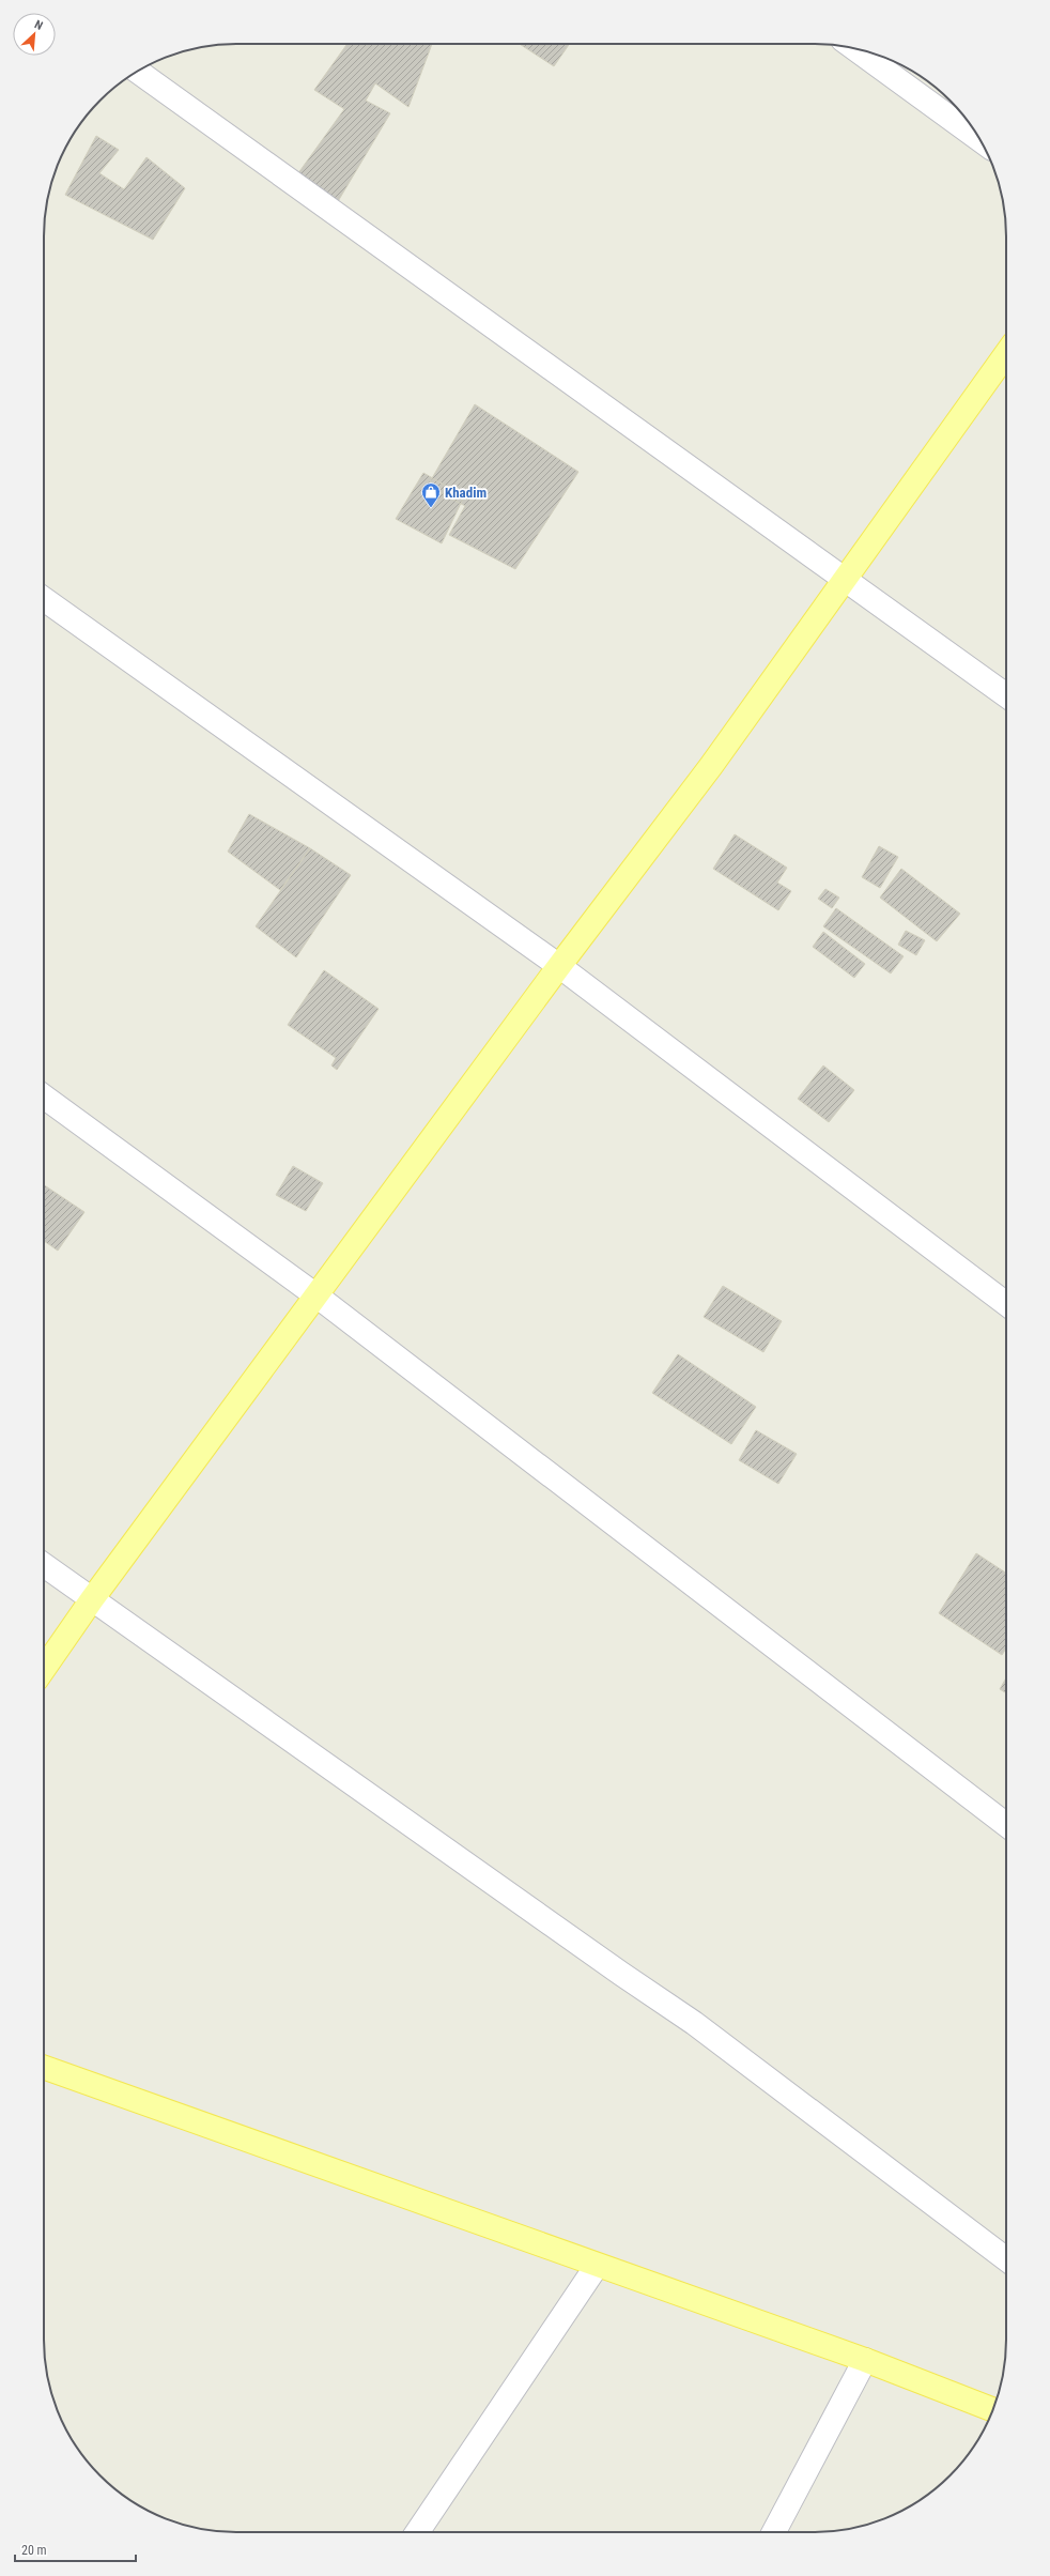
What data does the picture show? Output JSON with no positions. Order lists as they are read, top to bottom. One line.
{"places":{"shop":["Khadim"]},"scale_bar":"20 m","north":"top right"}
